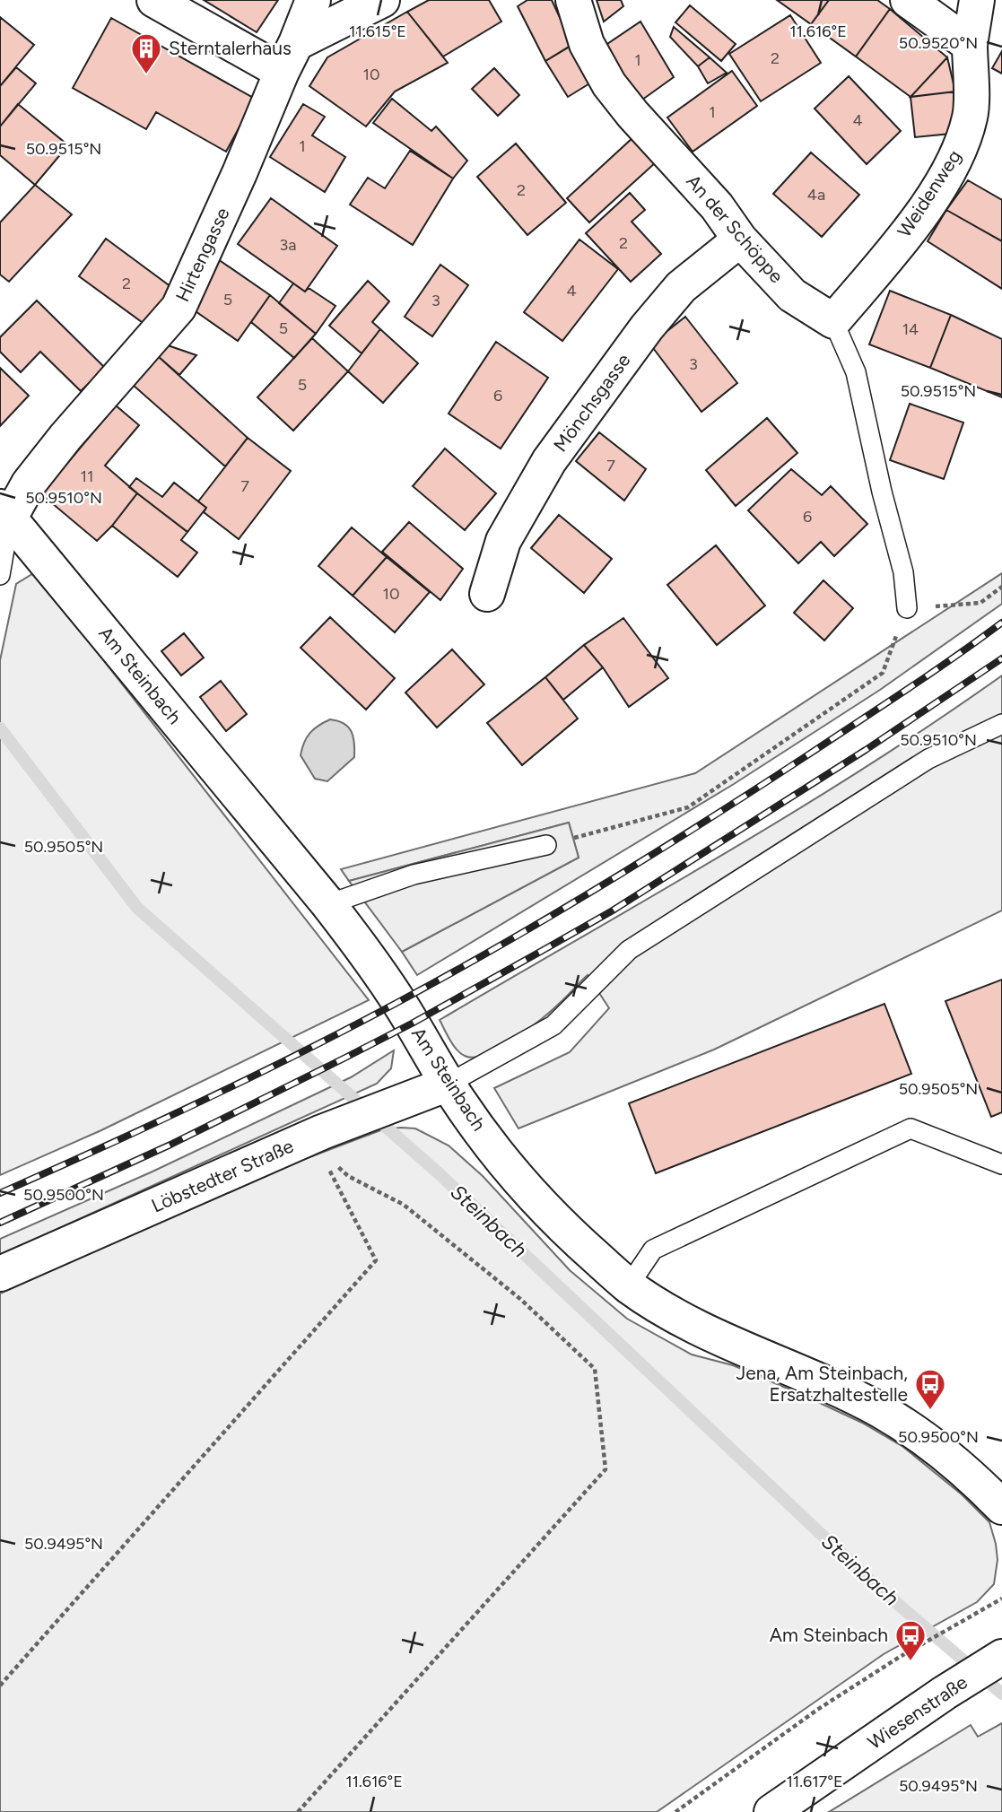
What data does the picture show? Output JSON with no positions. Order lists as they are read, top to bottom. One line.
{"streets":{"street":["Weidenweg","An der Schöppe","Hirtengasse","Mönchsgasse","Am Steinbach","Löbstedter Straße","Wiesenstraße"]},"crossings":[["Weidenweg","An der Schöppe"],["An der Schöppe","Mönchsgasse"],["Hirtengasse","Am Steinbach"],["Am Steinbach","Löbstedter Straße"]],"water":["Steinbach"],"places":{"building":["Sterntalerhaus"],"bus stop":["Jena, Am Steinbach, Ersatzhaltestelle","Am Steinbach"]},"house_numbers":["2","1","10","1","4","1","2","4a","2","3a","2","4","5","3","5","14","3","5","6","7","11","7","6","10"],"coordinates":["11.615°E","11.616°E","50.9520°N","50.9515°N","50.9510°N","50.9505°N","50.9500°N","50.9495°N","11.617°E"]}
